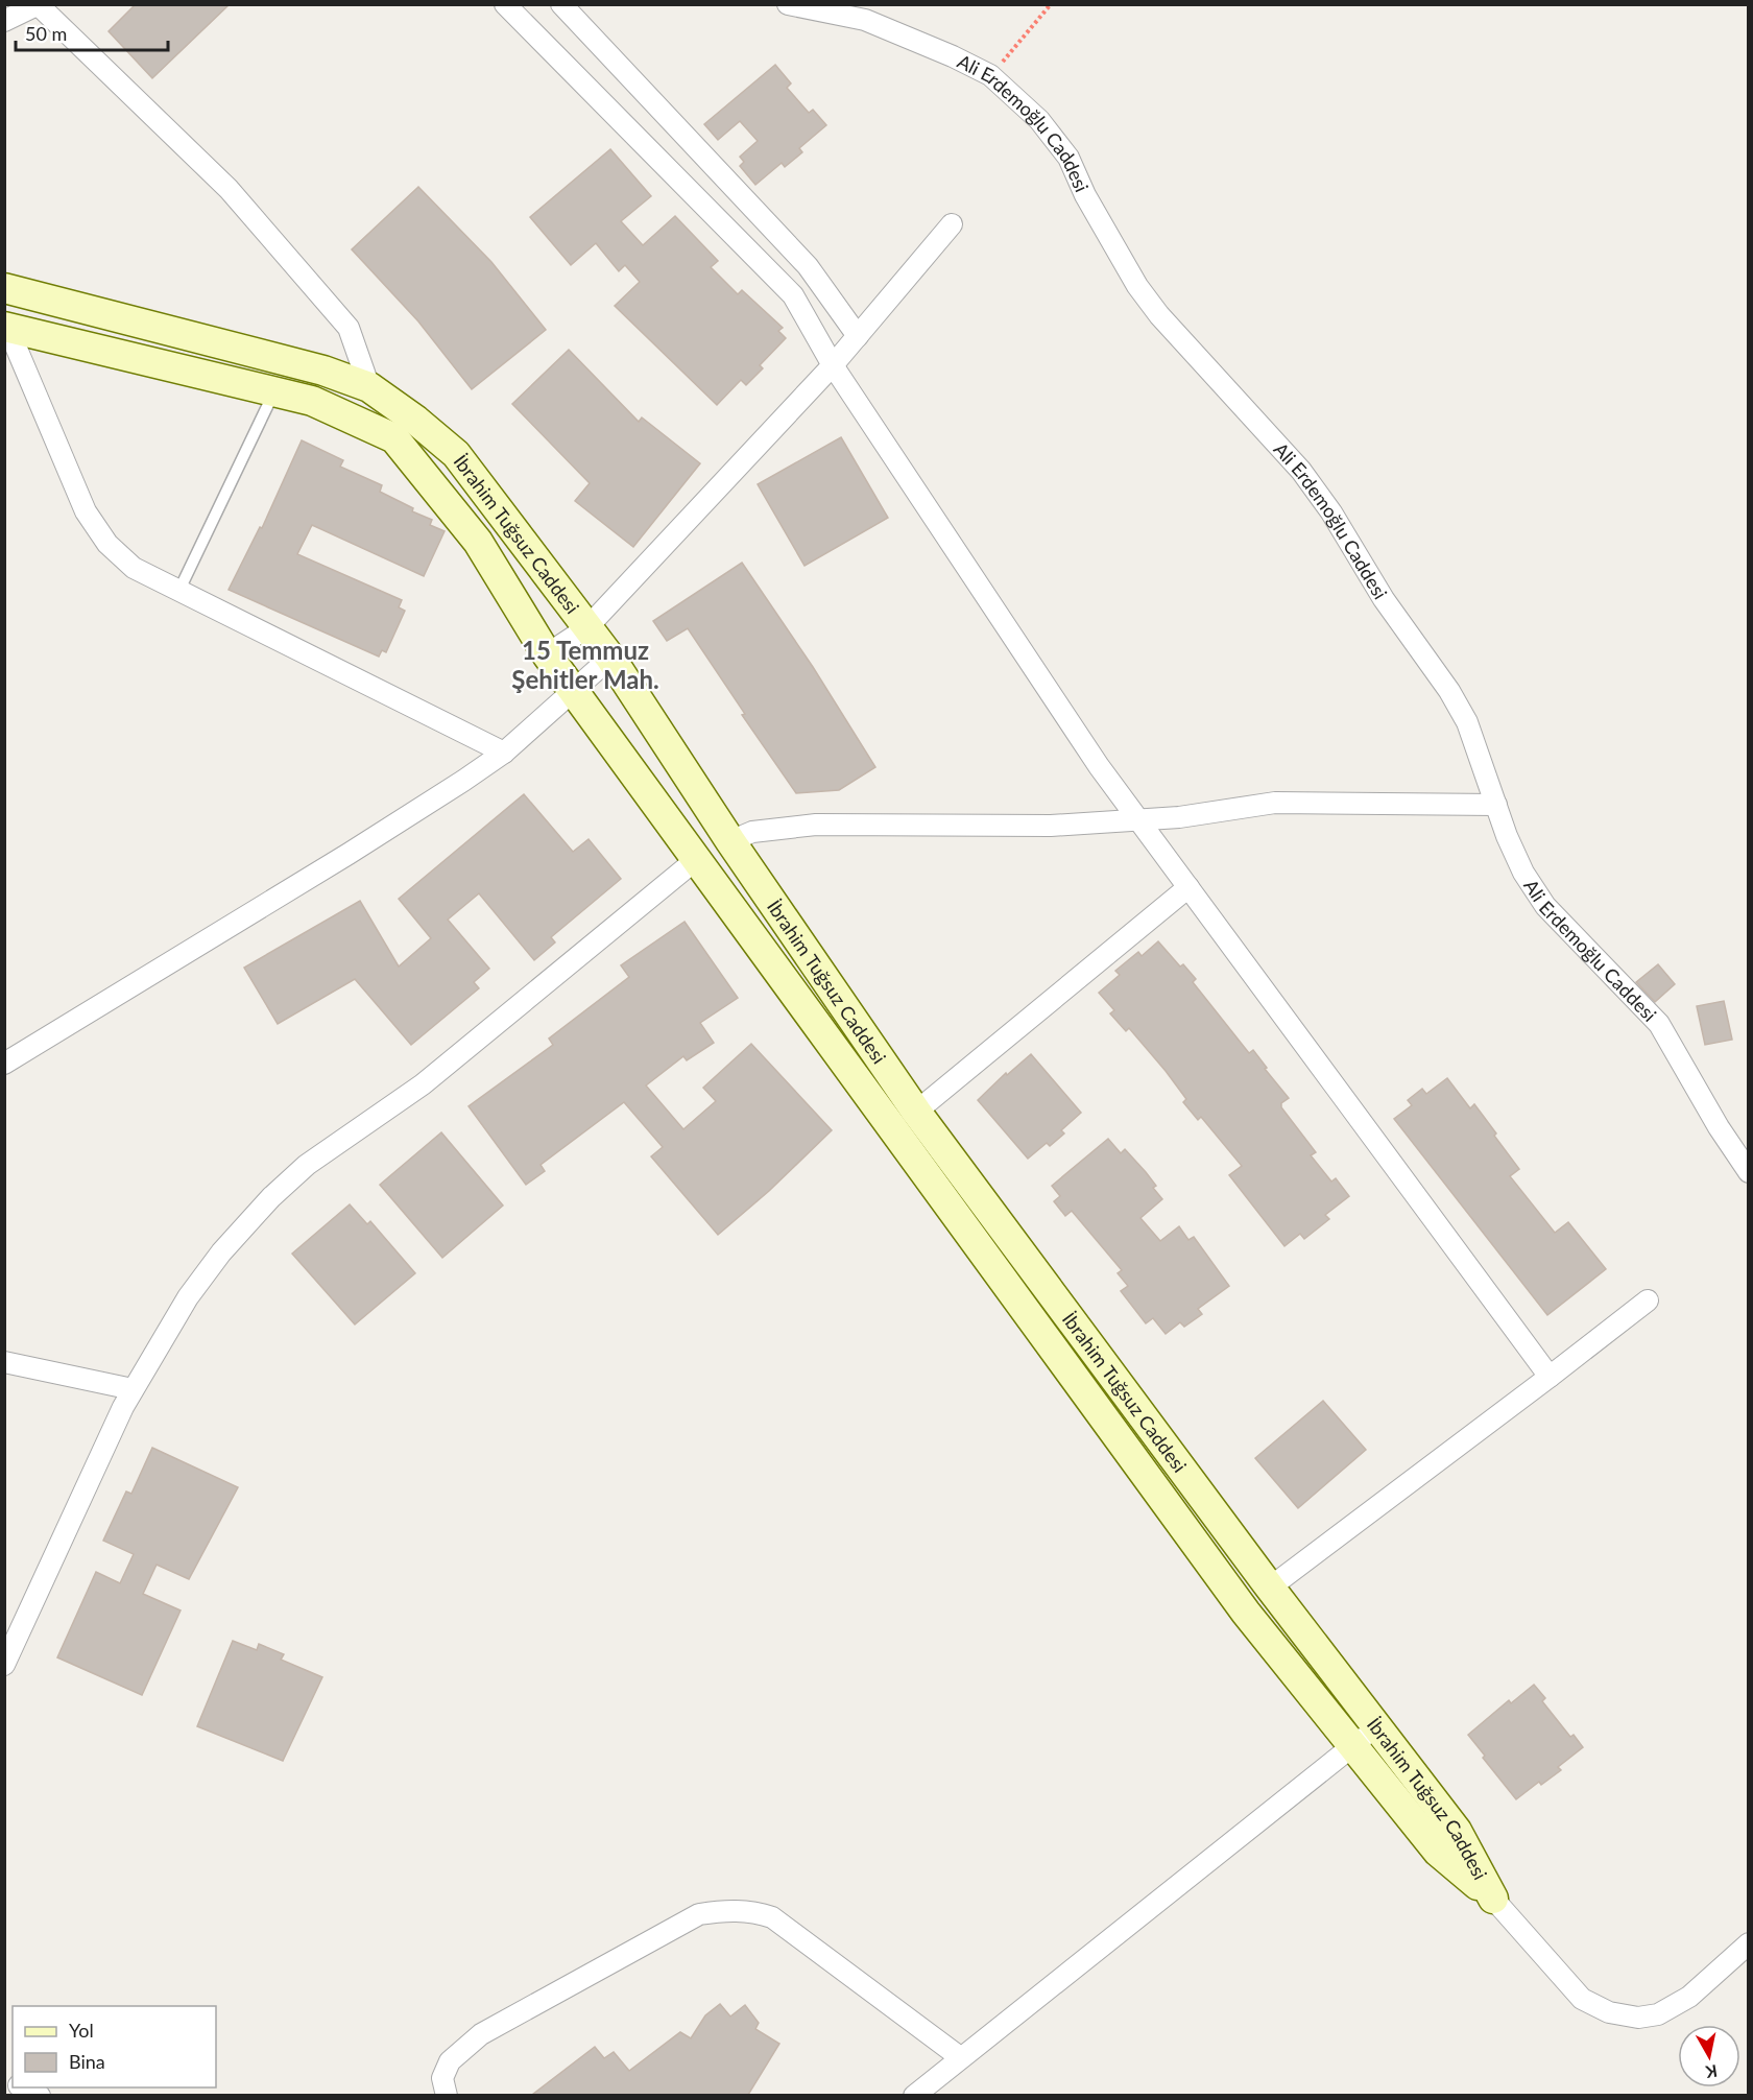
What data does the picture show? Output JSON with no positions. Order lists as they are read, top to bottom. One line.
{"streets":{"street":["Ali Erdemoğlu Caddesi","İbrahim Tuğsuz Caddesi"]},"districts":["15 Temmuz Şehitler Mah."],"legend":["Yol","Bina"],"scale_bar":"50 m","north":"bottom"}
